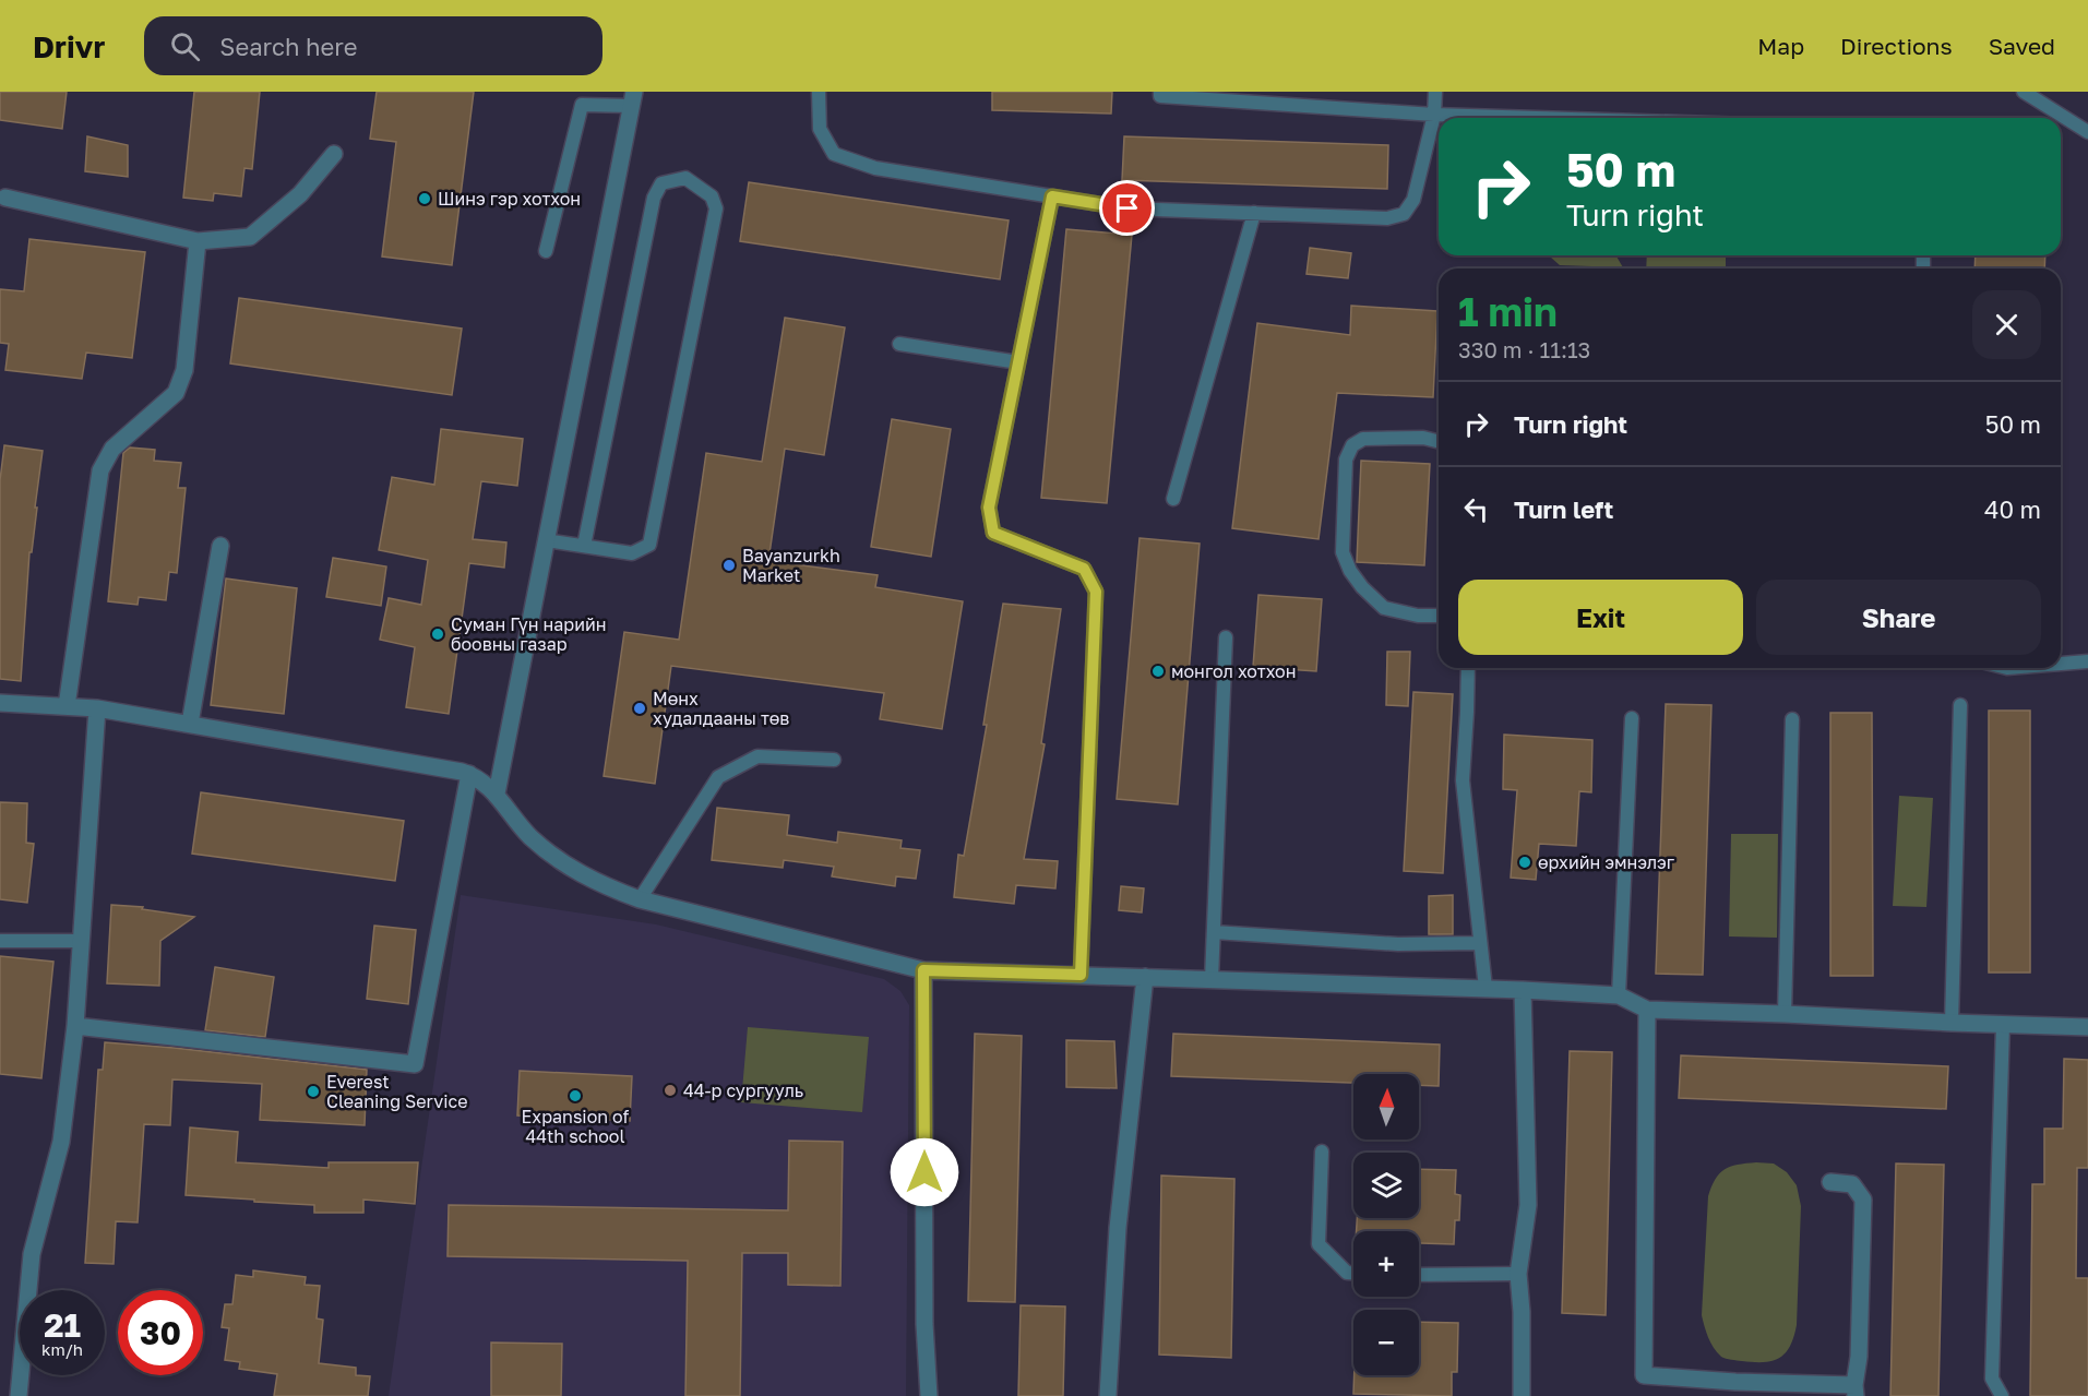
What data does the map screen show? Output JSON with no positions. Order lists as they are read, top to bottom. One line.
{"places":["Шинэ гэр хотхон","Bayanzurkh Market","Суман Гүн нарийн боовны газар","монгол хотхон","Мөнх худалдааны төв","өрхийн эмнэлэг","44-р сургууль","Everest Cleaning Service","Expansion of 44th school"],"north":"top","page":{"header":"Drivr","search":"Search here","nav":["Map","Directions","Saved"],"turn":["50 m","Turn right"],"heading":["1 min","330 m · 11:13"],"list":[{"name":"Turn right","value":"50 m"},{"name":"Turn left","value":"40 m"}],"buttons":["Exit","Share"],"map_buttons":["+","−"],"speed":"21 km/h","limit":"30"}}
